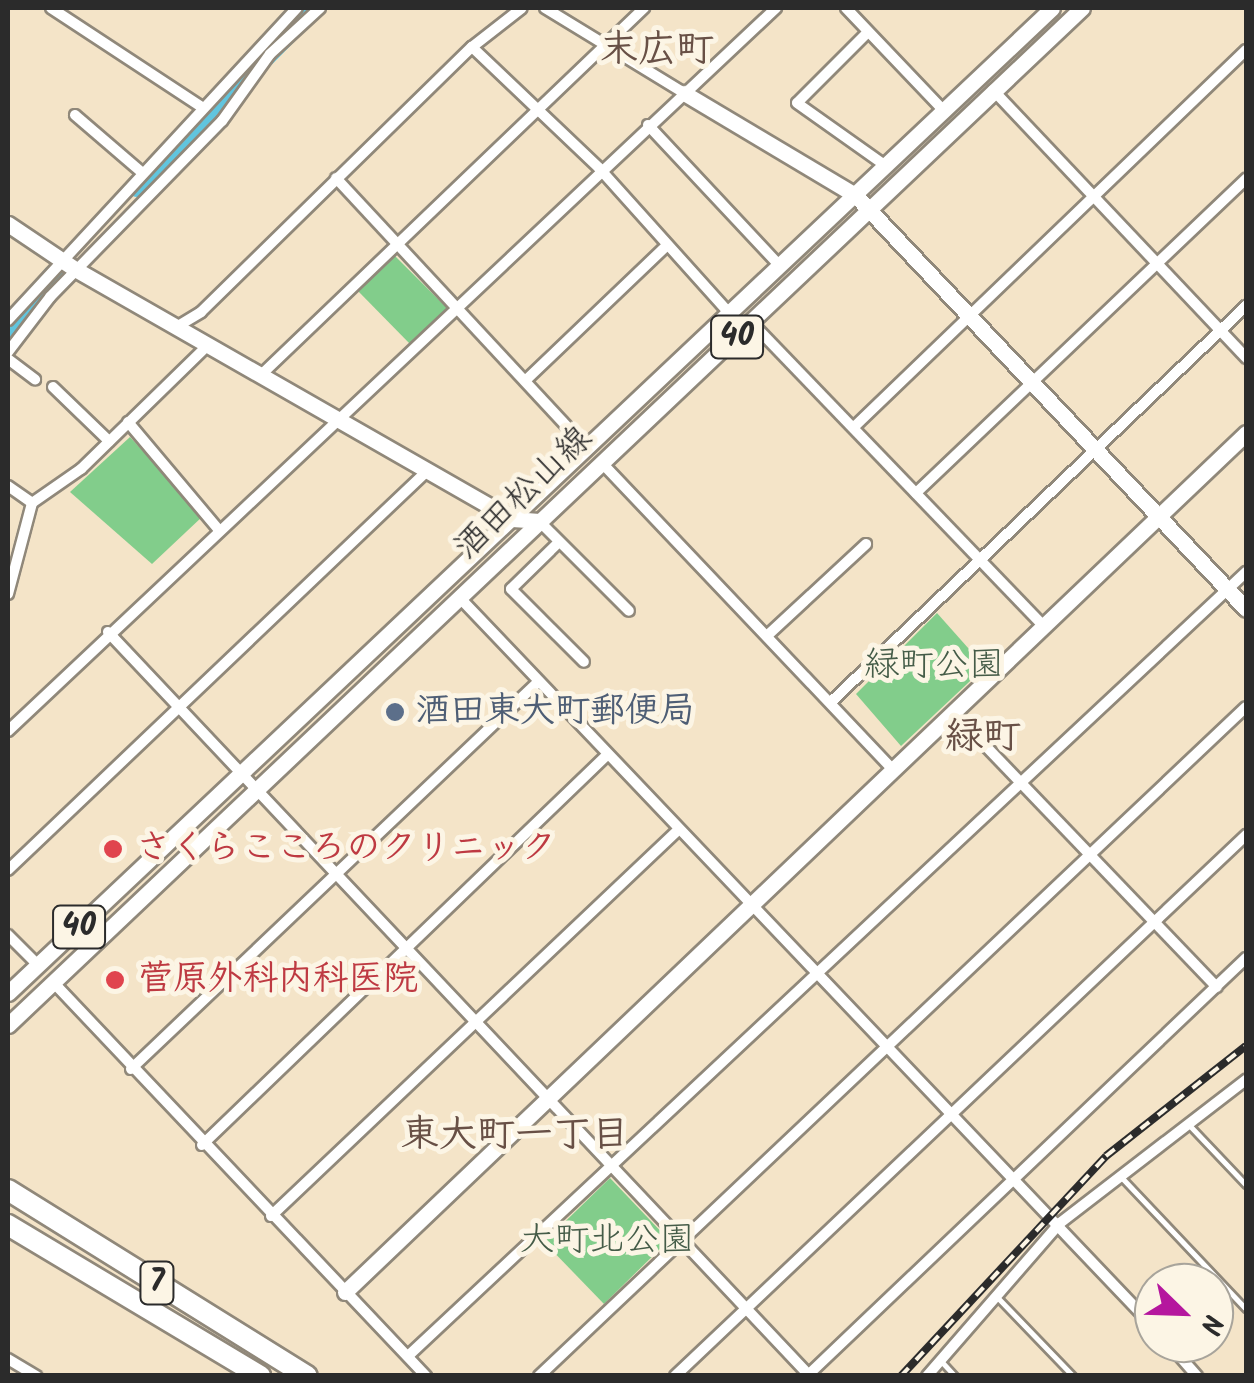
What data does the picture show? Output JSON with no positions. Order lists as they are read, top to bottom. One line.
{"streets":{"highway":["7"],"main road":["40","酒田松山線"]},"districts":["末広町","緑町","東大町一丁目"],"parks":["緑町公園","大町北公園"],"places":["酒田東大町郵便局","さくらこころのクリニック","菅原外科内科医院"],"north":"bottom right"}
